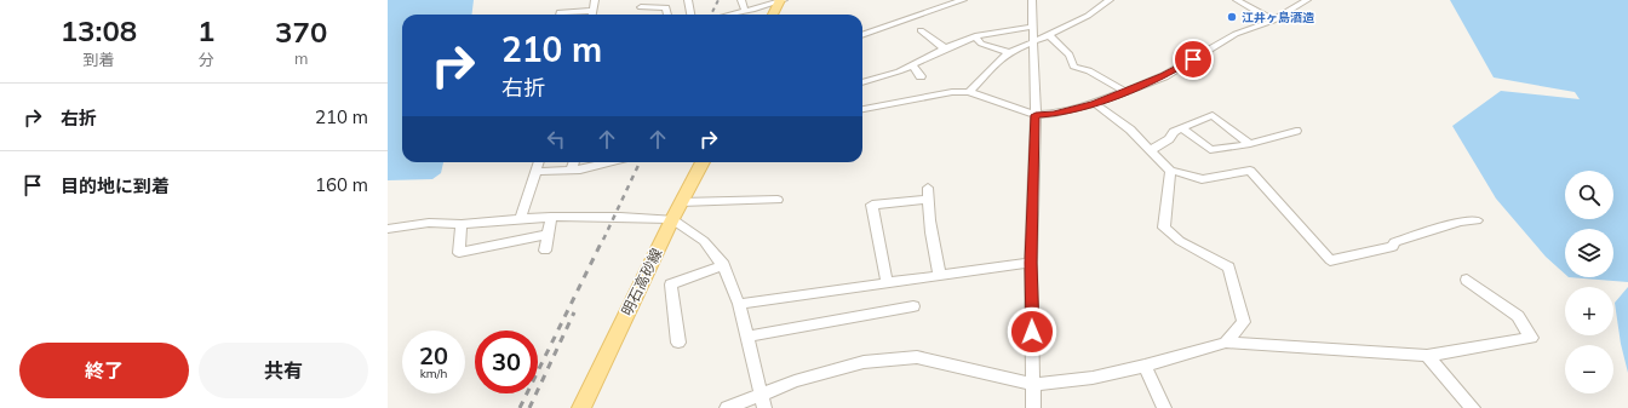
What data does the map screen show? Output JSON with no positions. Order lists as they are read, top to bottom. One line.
{"streets":{"main road":["明石高砂線"]},"places":["江井ヶ島酒造"],"page":{"eta":["13:08","到着","1","分","370","m"],"turn":["210 m","右折"],"list":[{"name":"右折","value":"210 m"},{"name":"目的地に到着","value":"160 m"}],"map_buttons":["+","−"],"speed":"20 km/h","limit":"30","buttons":["終了","共有"]}}
